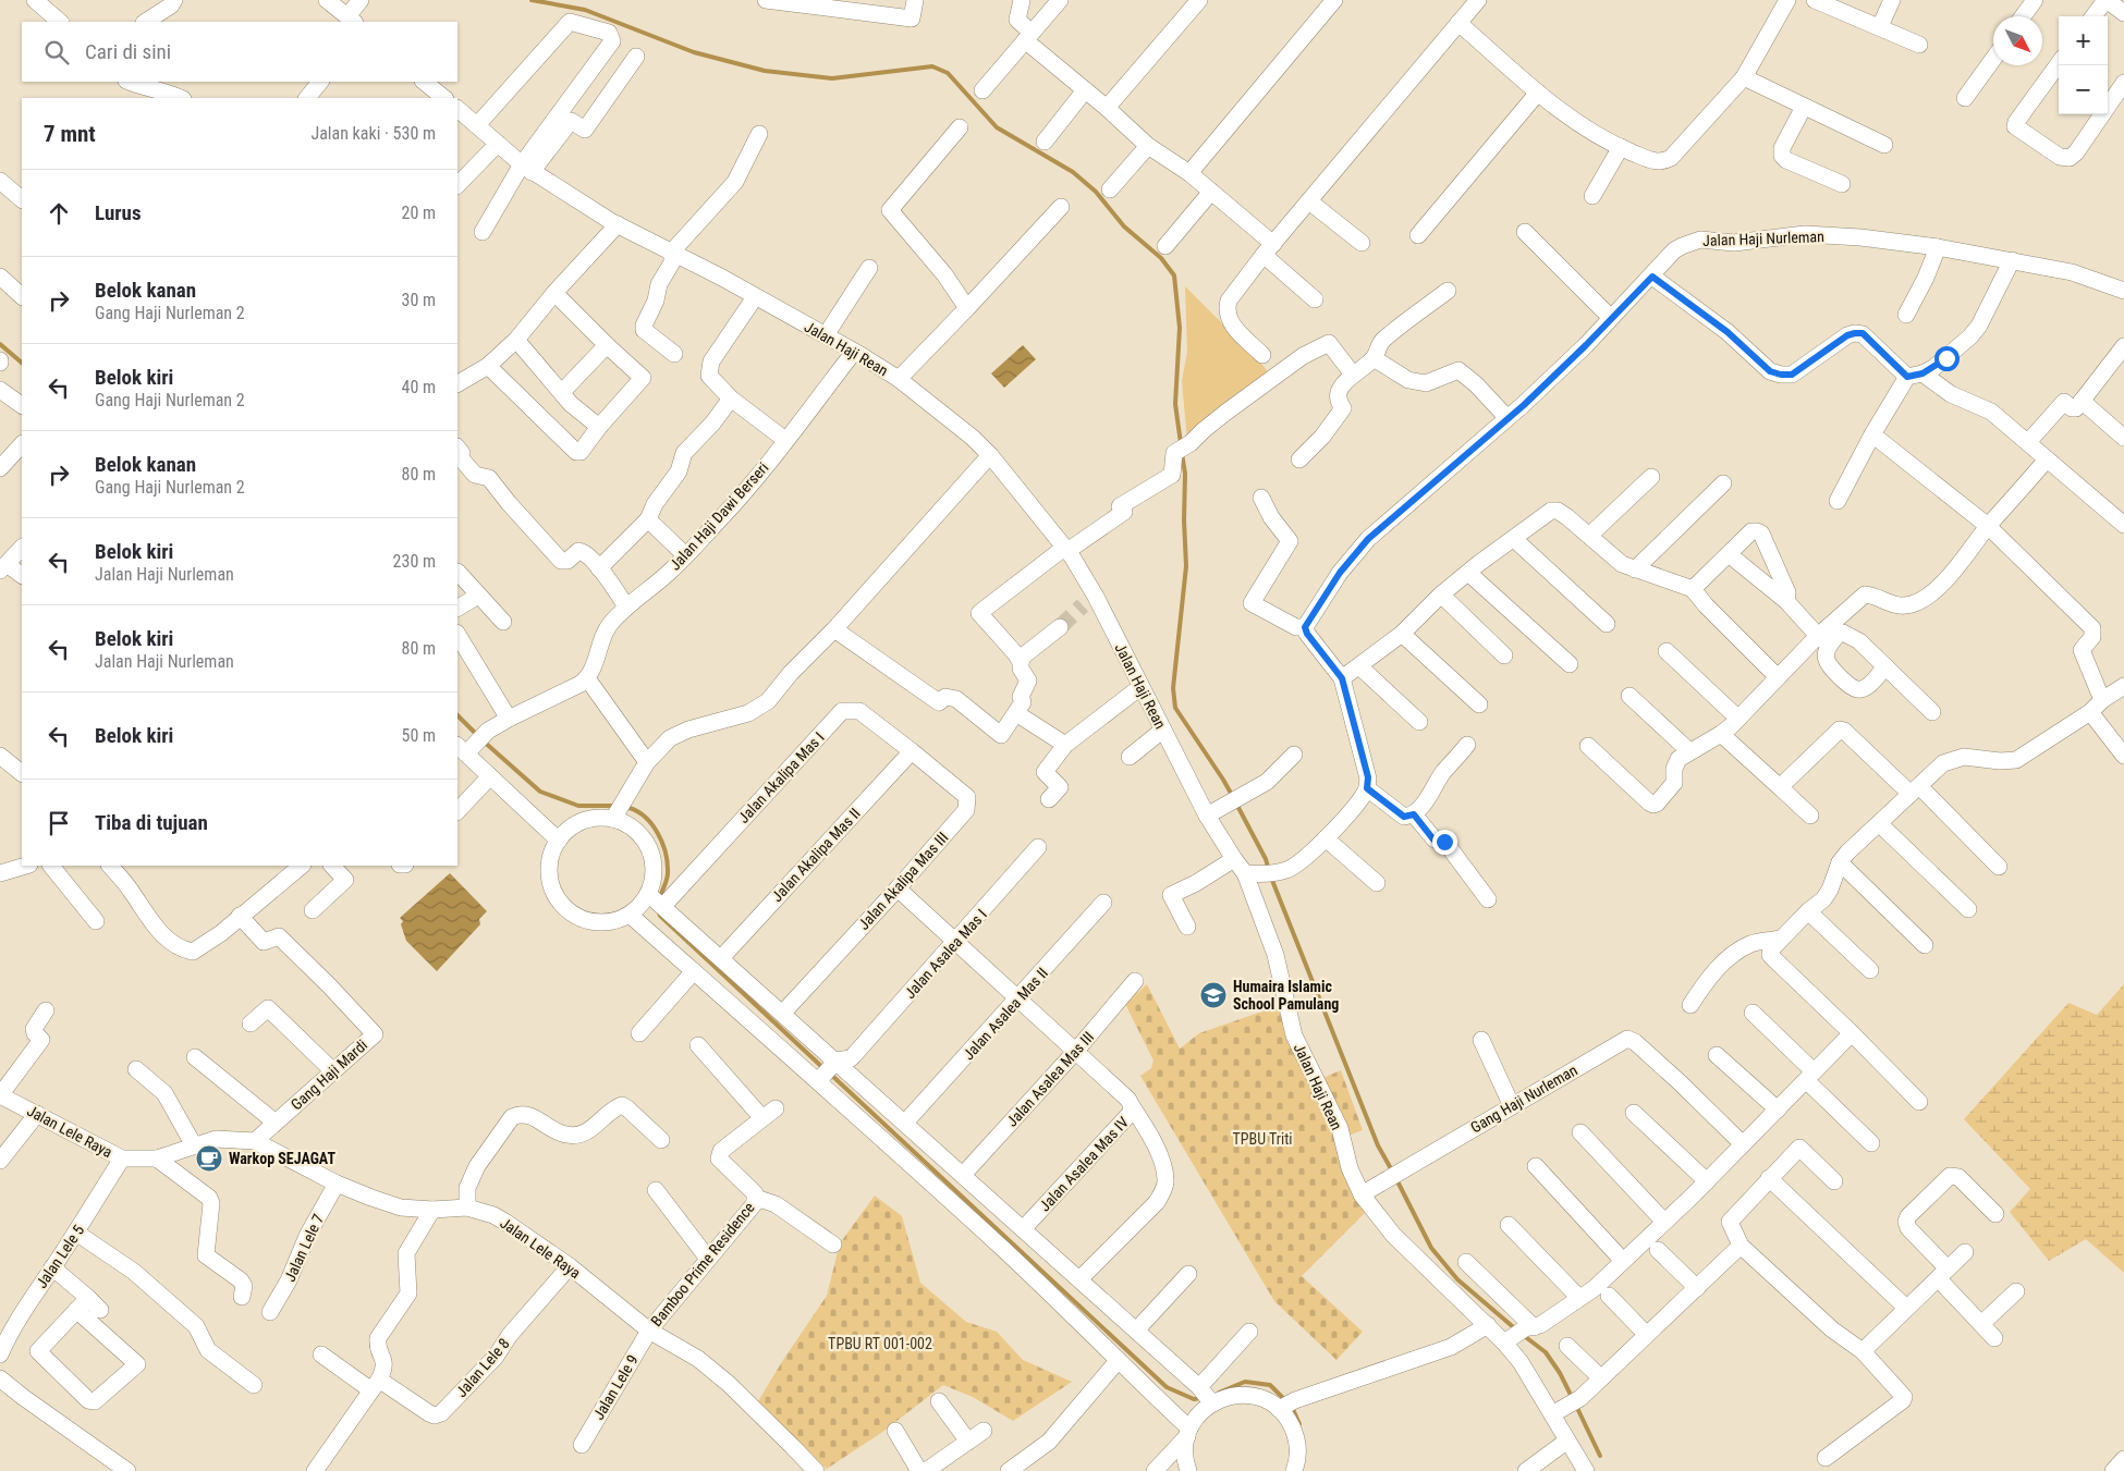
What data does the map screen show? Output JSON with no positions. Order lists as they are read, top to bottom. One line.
{"streets":{"street":["Jalan Haji Nurleman","Jalan Haji Rean","Jalan Haji Dawi Berseri","Jalan Akalipa Mas I","Jalan Akalipa Mas II","Jalan Akalipa Mas III","Jalan Asalea Mas I","Jalan Asalea Mas II","Gang Haji Mardi","Jalan Asalea Mas III","Gang Haji Nurleman","Jalan Lele Raya","Jalan Asalea Mas IV","Jalan Lele 7","Jalan Lele 5","Bamboo Prime Residence","Jalan Lele 8","Jalan Lele 9"]},"crossings":[["Jalan Haji Rean","Jalan Haji Dawi Berseri"],["Jalan Haji Rean","Gang Haji Nurleman"],["Jalan Akalipa Mas I","Jalan Akalipa Mas II"],["Jalan Akalipa Mas I","Jalan Akalipa Mas III"],["Jalan Akalipa Mas II","Jalan Akalipa Mas III"],["Jalan Akalipa Mas III","Jalan Asalea Mas IV"],["Jalan Asalea Mas I","Jalan Asalea Mas IV"],["Jalan Asalea Mas II","Jalan Asalea Mas IV"],["Gang Haji Mardi","Jalan Lele Raya"],["Jalan Asalea Mas III","Jalan Asalea Mas IV"],["Jalan Lele Raya","Jalan Lele 7"],["Jalan Lele Raya","Jalan Lele 5"],["Jalan Lele Raya","Bamboo Prime Residence"],["Jalan Lele Raya","Jalan Lele 8"],["Jalan Lele Raya","Jalan Lele 9"],["Bamboo Prime Residence","Jalan Lele 9"]],"parks":["TPBU Triti","TPBU RT 001-002"],"places":{"school or university":["Humaira Islamic School Pamulang"],"cafe":["Warkop SEJAGAT"]},"north":"bottom right","page":{"map_buttons":["+","−"],"search":"Cari di sini","heading":["7 mnt","Jalan kaki · 530 m"],"list":[["Lurus","20 m"],["Belok kanan","Gang Haji Nurleman 2","30 m"],["Belok kiri","Gang Haji Nurleman 2","40 m"],["Belok kanan","Gang Haji Nurleman 2","80 m"],["Belok kiri","Jalan Haji Nurleman","230 m"],["Belok kiri","Jalan Haji Nurleman","80 m"],["Belok kiri","50 m"],"Tiba di tujuan"]}}
